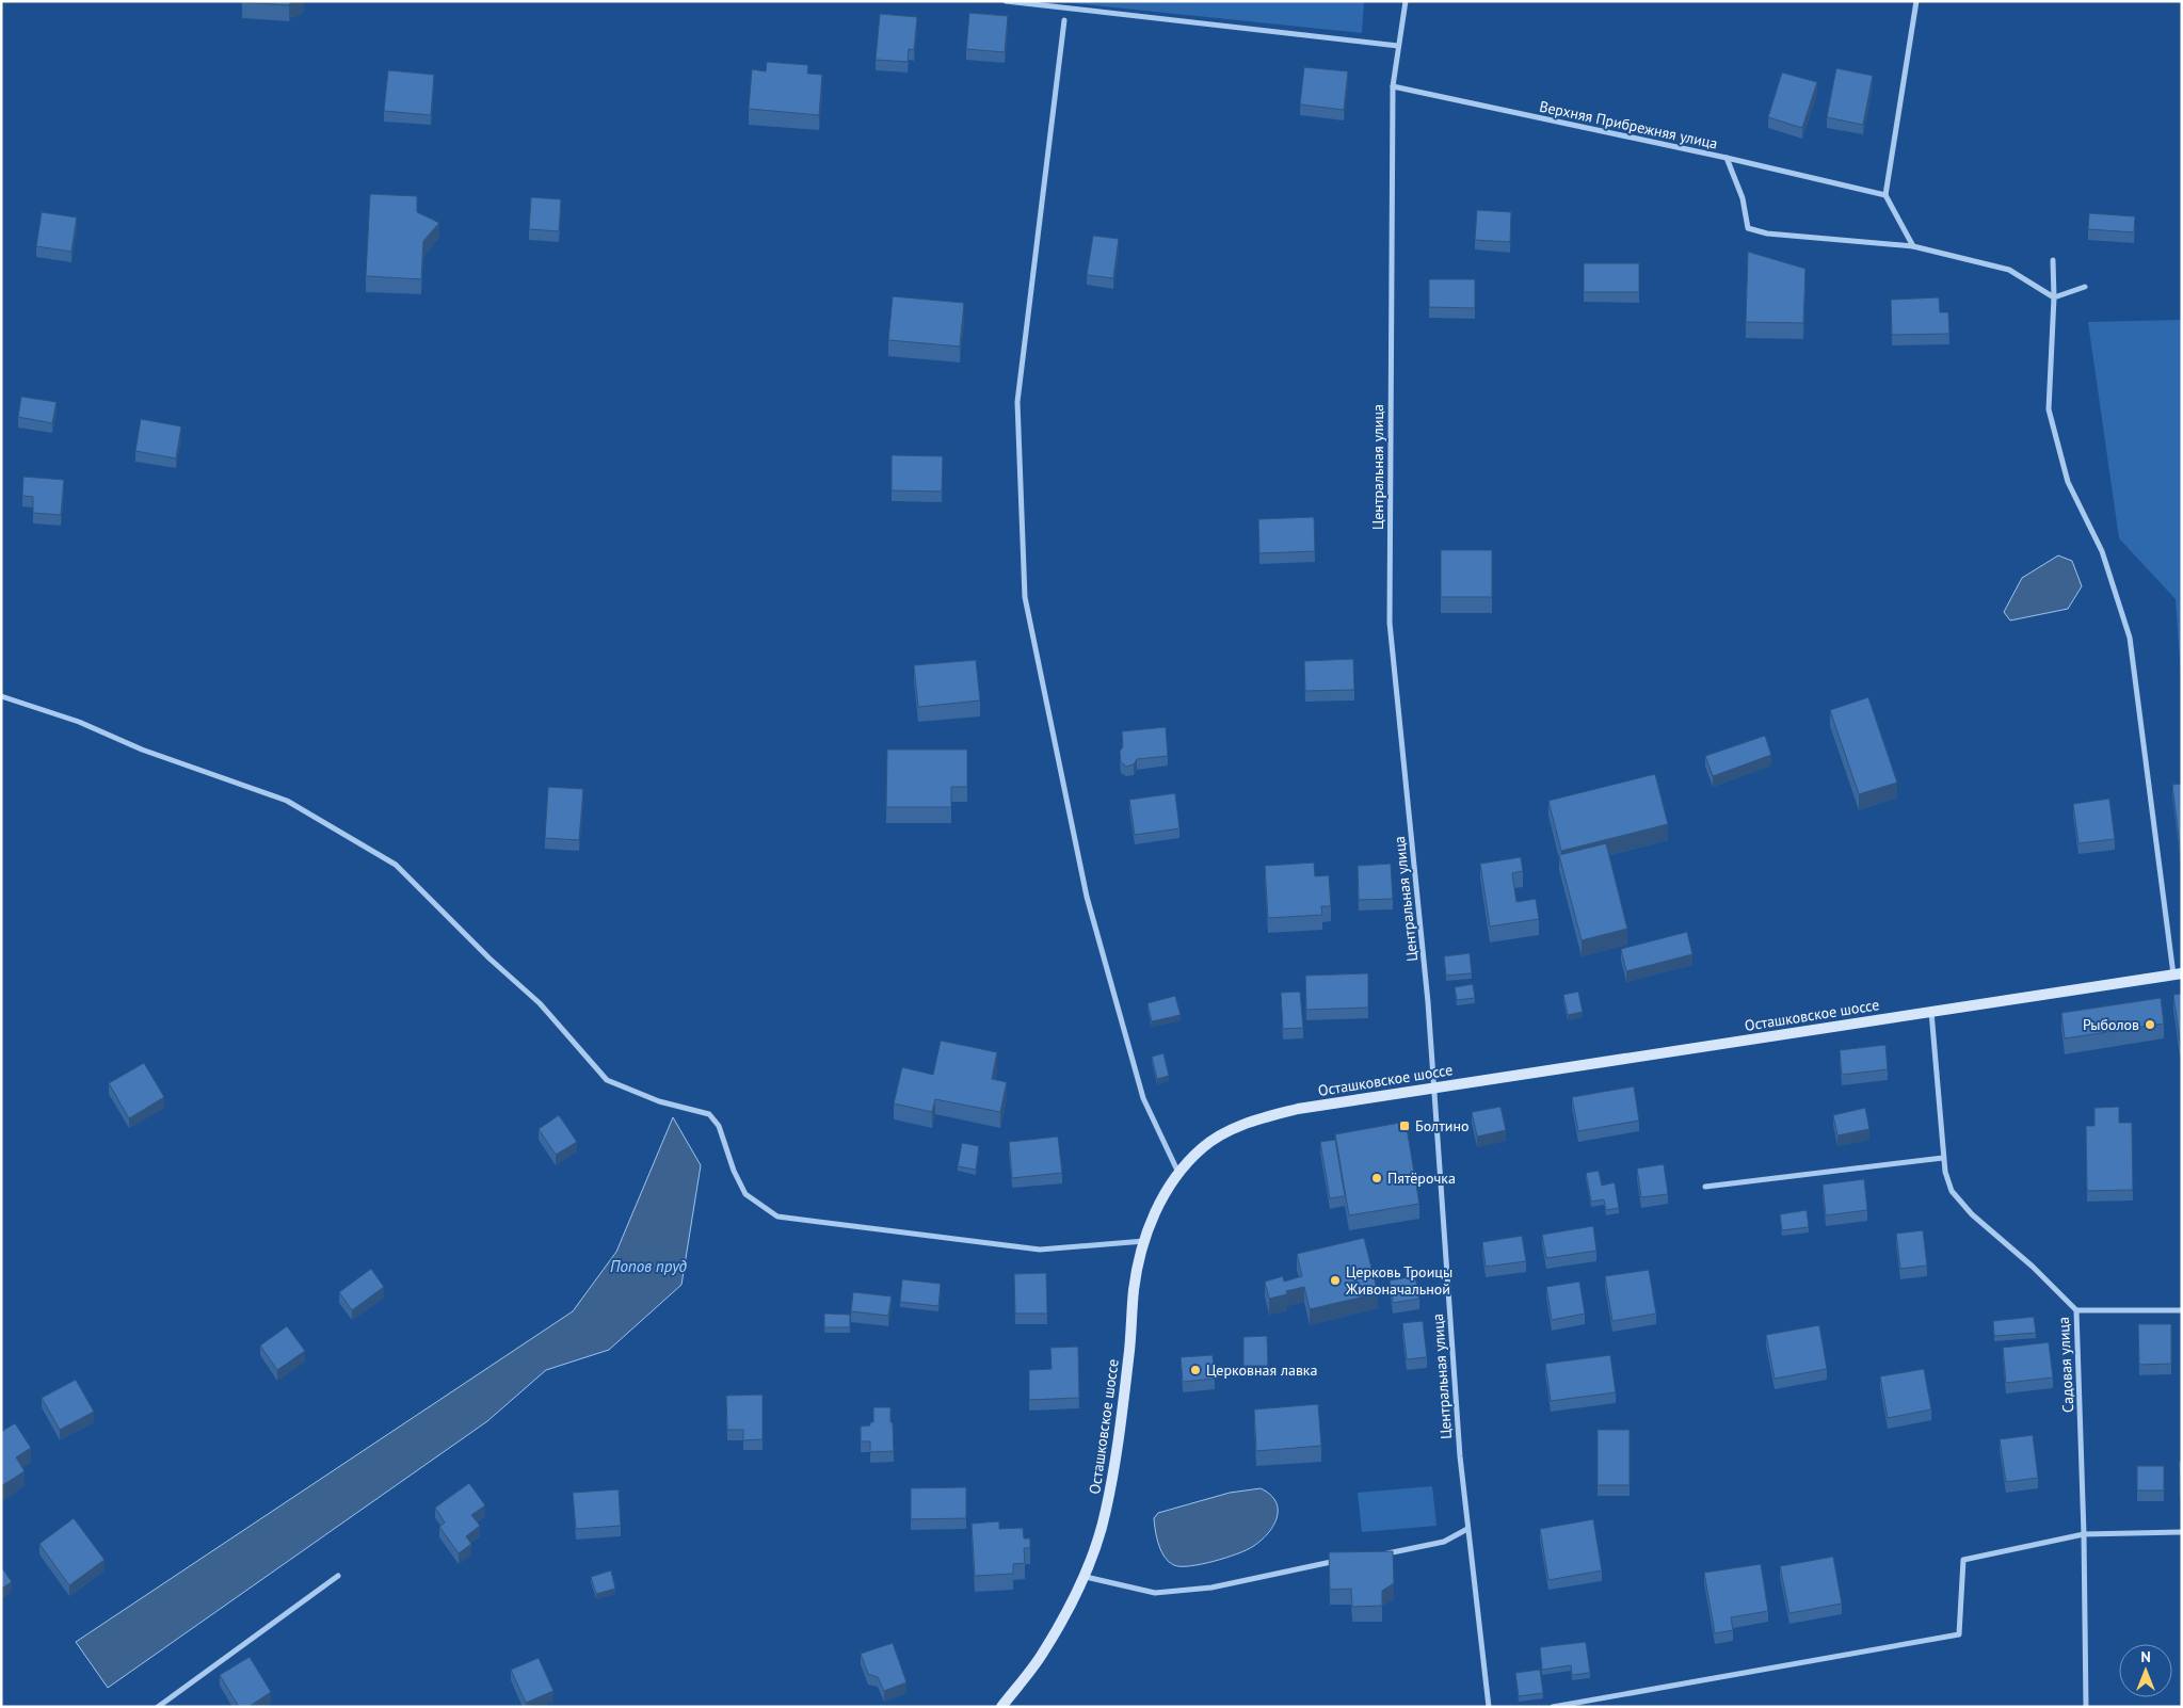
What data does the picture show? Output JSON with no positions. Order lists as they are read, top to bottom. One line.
{"streets":{"main road":["Осташковское шоссе"],"street":["Верхняя Прибрежняя улица","Центральная улица","Садовая улица"]},"crossings":[["Верхняя Прибрежняя улица","Центральная улица"],["Центральная улица","Осташковское шоссе"],["Осташковское шоссе","Садовая улица"]],"water":["Попов пруд"],"places":{"other":["Рыболов","Пятёрочка","Церковь Троицы Живоначальной","Церковная лавка"],"transit":["Болтино"]},"north":"top"}
